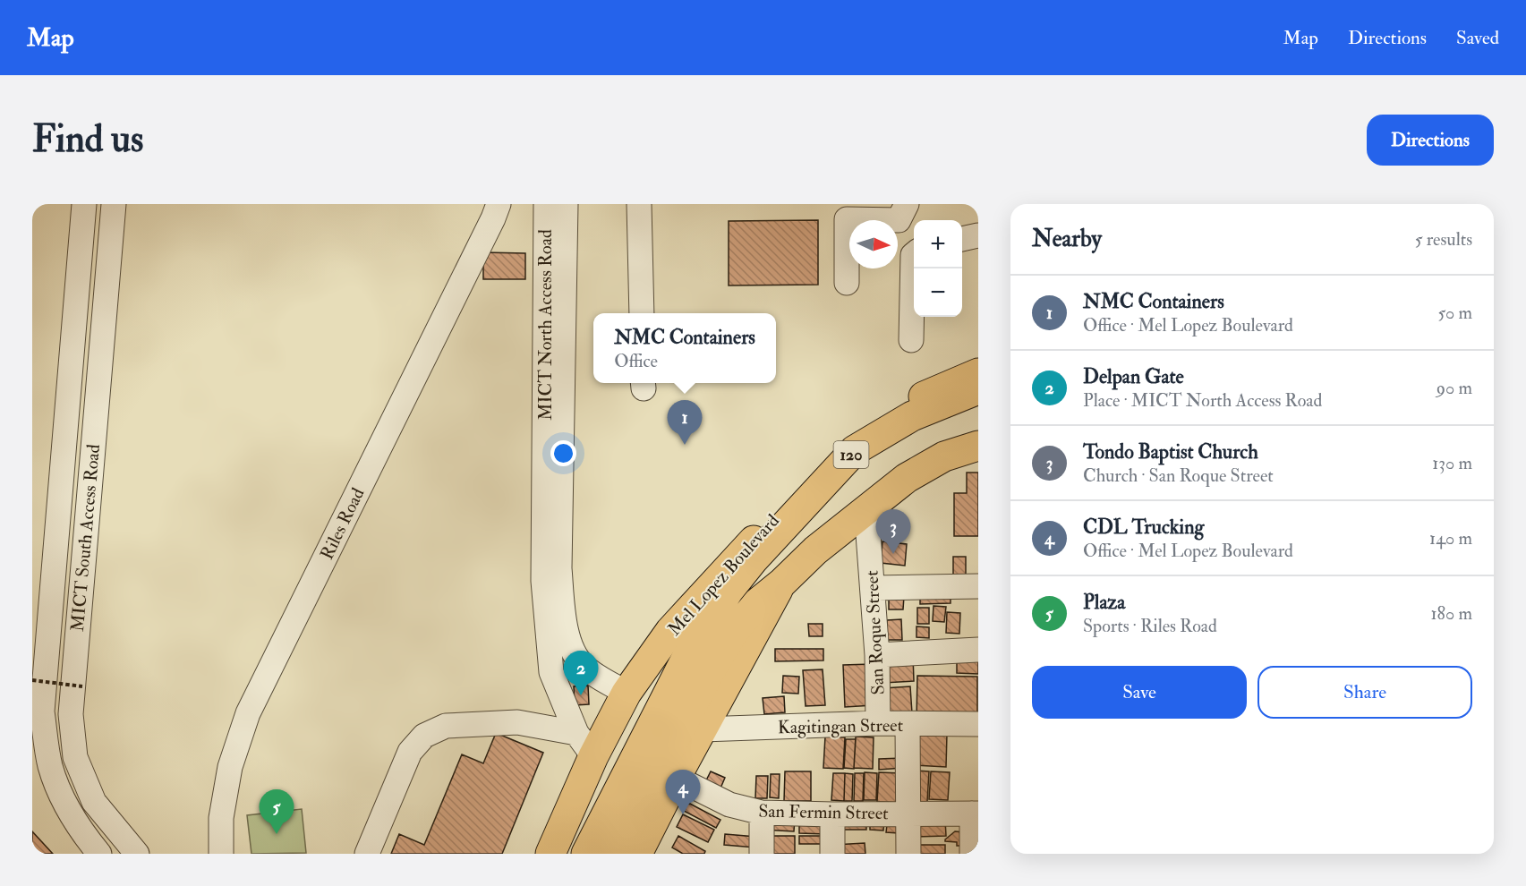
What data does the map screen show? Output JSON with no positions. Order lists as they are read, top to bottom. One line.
{"streets":{"main road":["120","Mel Lopez Boulevard"],"street":["MICT North Access Road","Riles Road","MICT South Access Road","San Roque Street","Kagitingan Street","San Fermin Street"]},"crossings":[["MICT North Access Road","Mel Lopez Boulevard"],["Mel Lopez Boulevard","San Roque Street"],["Mel Lopez Boulevard","Kagitingan Street"],["Mel Lopez Boulevard","San Fermin Street"],["San Roque Street","Kagitingan Street"]],"north":"right","page":{"header":"Map","nav":["Map","Directions","Saved"],"buttons":["Directions",["Save","Share"]],"title":"Find us","heading":["Nearby","5 results"],"map_buttons":["+","−"],"list":[{"mark":"1","name":"NMC Containers","note":"Office · Mel Lopez Boulevard","value":"50 m"},{"mark":"2","name":"Delpan Gate","note":"Place · MICT North Access Road","value":"90 m"},{"mark":"3","name":"Tondo Baptist Church","note":"Church · San Roque Street","value":"130 m"},{"mark":"4","name":"CDL Trucking","note":"Office · Mel Lopez Boulevard","value":"140 m"},{"mark":"5","name":"Plaza","note":"Sports · Riles Road","value":"180 m"}],"popup":["NMC Containers","Office"],"pins":["1","3","2","4","5"]}}
